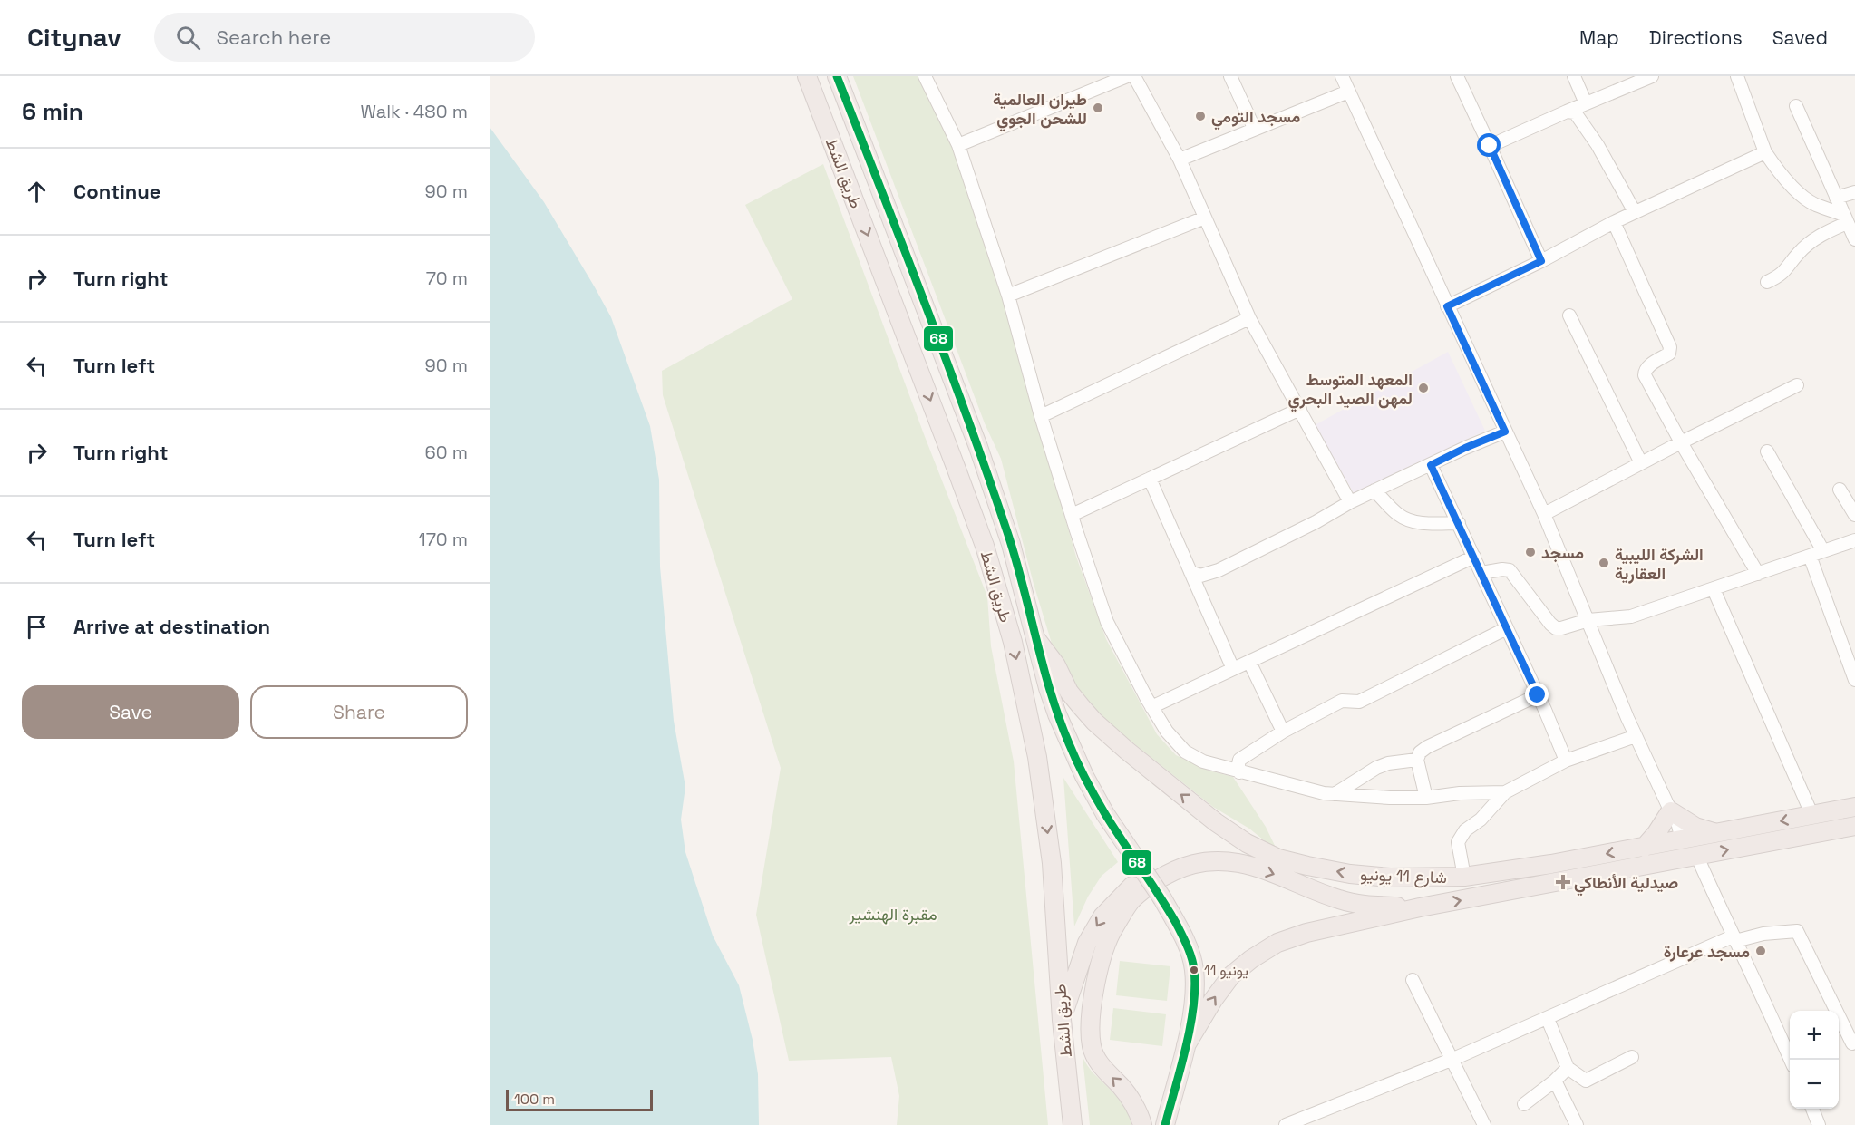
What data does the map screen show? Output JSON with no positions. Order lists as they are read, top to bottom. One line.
{"streets":{"highway":["طريق الشط","شارع 11 يونيو"]},"crossings":[["طريق الشط","شارع 11 يونيو"]],"parks":["مقبرة الهنشير"],"places":{"other":["طيران العالمية للشحن الجوي","مسجد التومي","المعهد المتوسط لمهن الصيد البحري","مسجد","الشركة الليبية العقارية","مسجد عرعارة","11 يونيو"],"health":["صيدلية الأنطاكي"]},"lines":["transit line 68"],"scale_bar":"100 m","page":{"header":"Citynav","search":"Search here","nav":["Map","Directions","Saved"],"heading":["6 min","Walk · 480 m"],"list":[["Continue","90 m"],["Turn right","70 m"],["Turn left","90 m"],["Turn right","60 m"],["Turn left","170 m"],"Arrive at destination"],"buttons":["Save","Share"],"map_buttons":["+","−"],"scale":"100 m"}}
